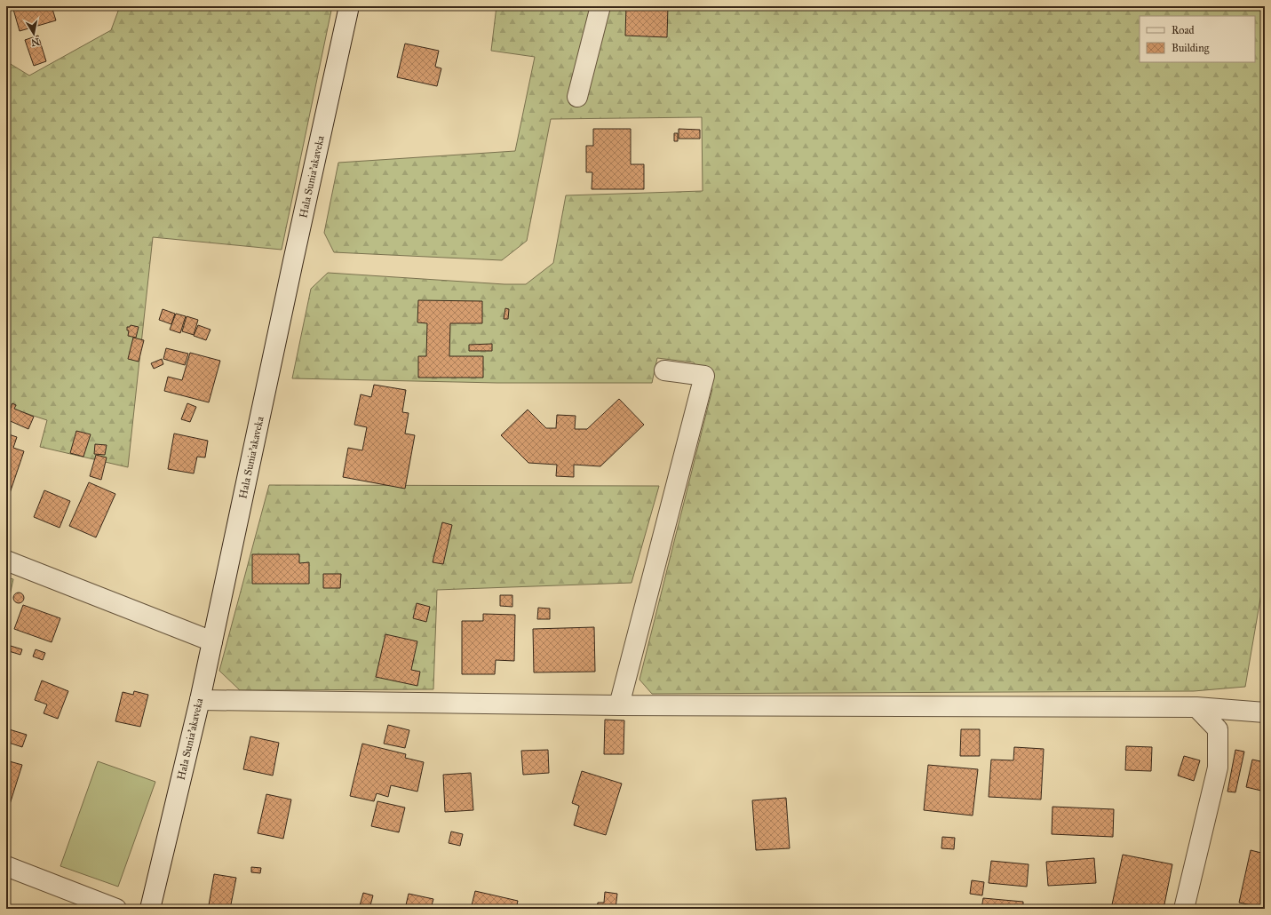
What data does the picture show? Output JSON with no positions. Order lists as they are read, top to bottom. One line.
{"streets":{"street":["Hala Sunia'akaveka"]},"legend":["Road","Building"],"north":"bottom"}
